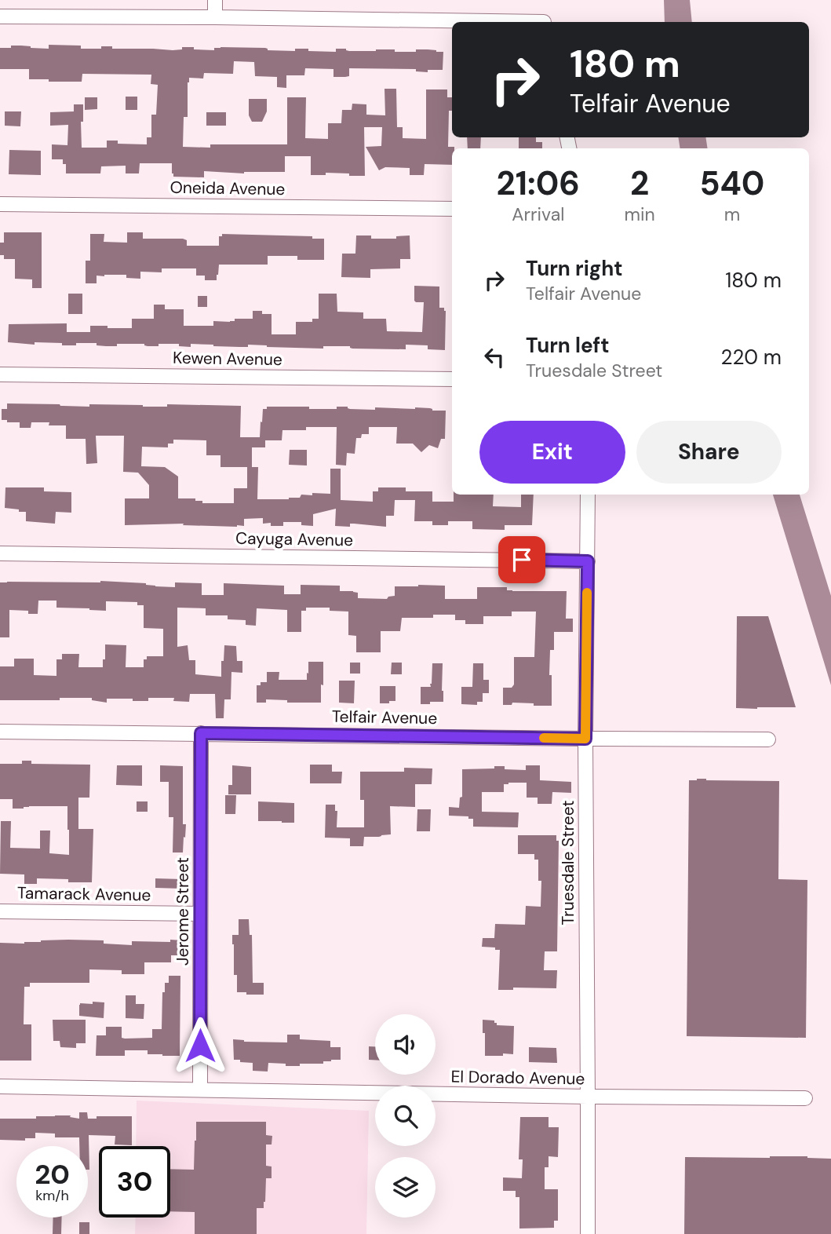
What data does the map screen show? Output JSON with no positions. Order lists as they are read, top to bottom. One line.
{"streets":{"street":["Oneida Avenue","Kewen Avenue","Cayuga Avenue","Telfair Avenue","Truesdale Street","Tamarack Avenue","Jerome Street","El Dorado Avenue"]},"crossings":[["Cayuga Avenue","Truesdale Street"],["Telfair Avenue","Truesdale Street"],["Telfair Avenue","Jerome Street"],["Truesdale Street","El Dorado Avenue"],["Tamarack Avenue","Jerome Street"],["Jerome Street","El Dorado Avenue"]],"page":{"turn":["180 m","Telfair Avenue"],"eta":["21:06","Arrival","2","min","540","m"],"list":[{"name":"Turn right","note":"Telfair Avenue","value":"180 m"},{"name":"Turn left","note":"Truesdale Street","value":"220 m"}],"buttons":["Exit","Share"],"speed":"20 km/h","limit":"30"}}
